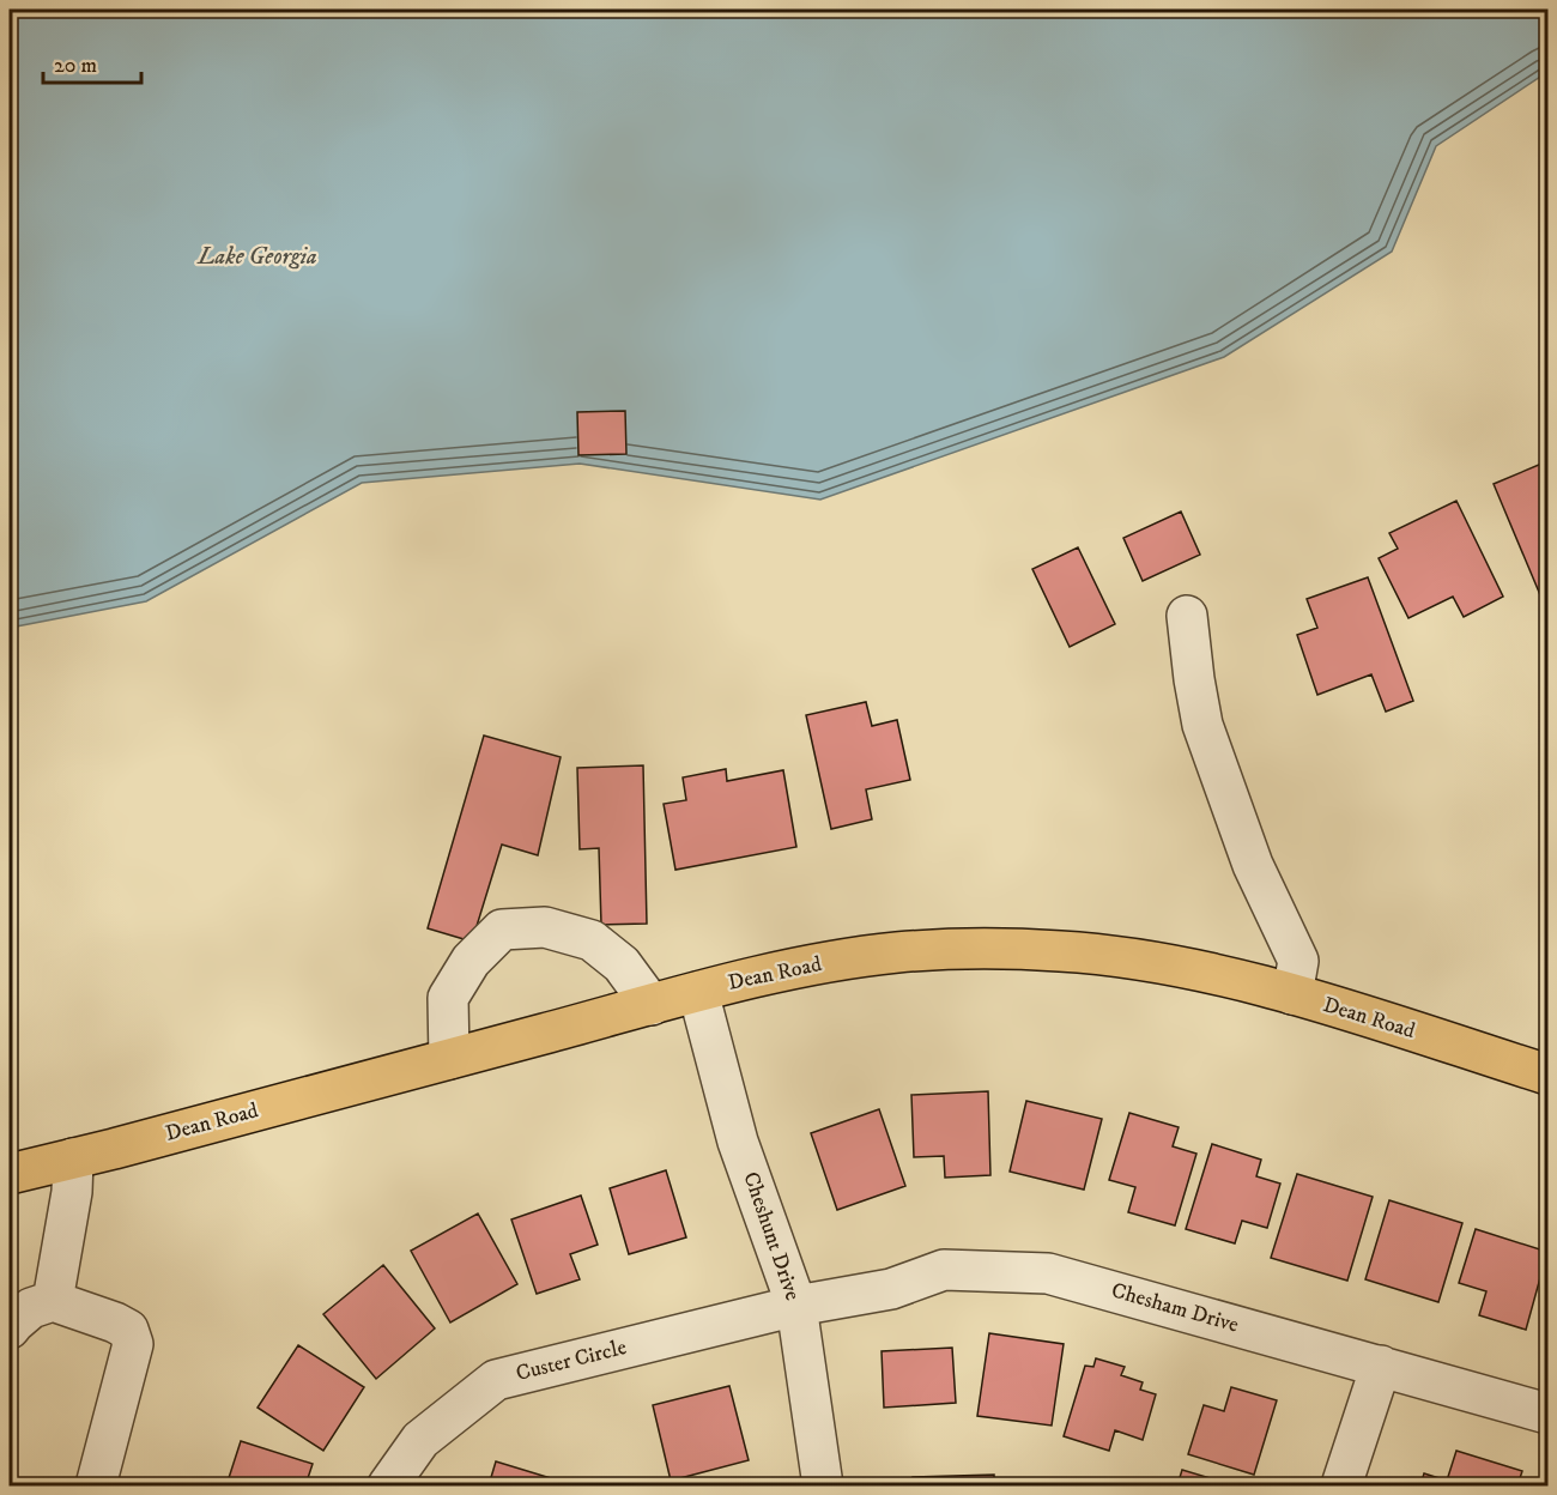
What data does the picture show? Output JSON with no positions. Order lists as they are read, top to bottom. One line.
{"streets":{"main road":["Dean Road"],"street":["Cheshunt Drive","Chesham Drive","Custer Circle"]},"crossings":[["Dean Road","Cheshunt Drive"],["Cheshunt Drive","Chesham Drive"],["Cheshunt Drive","Custer Circle"],["Chesham Drive","Custer Circle"]],"water":["Lake Georgia"],"scale_bar":"20 m"}
